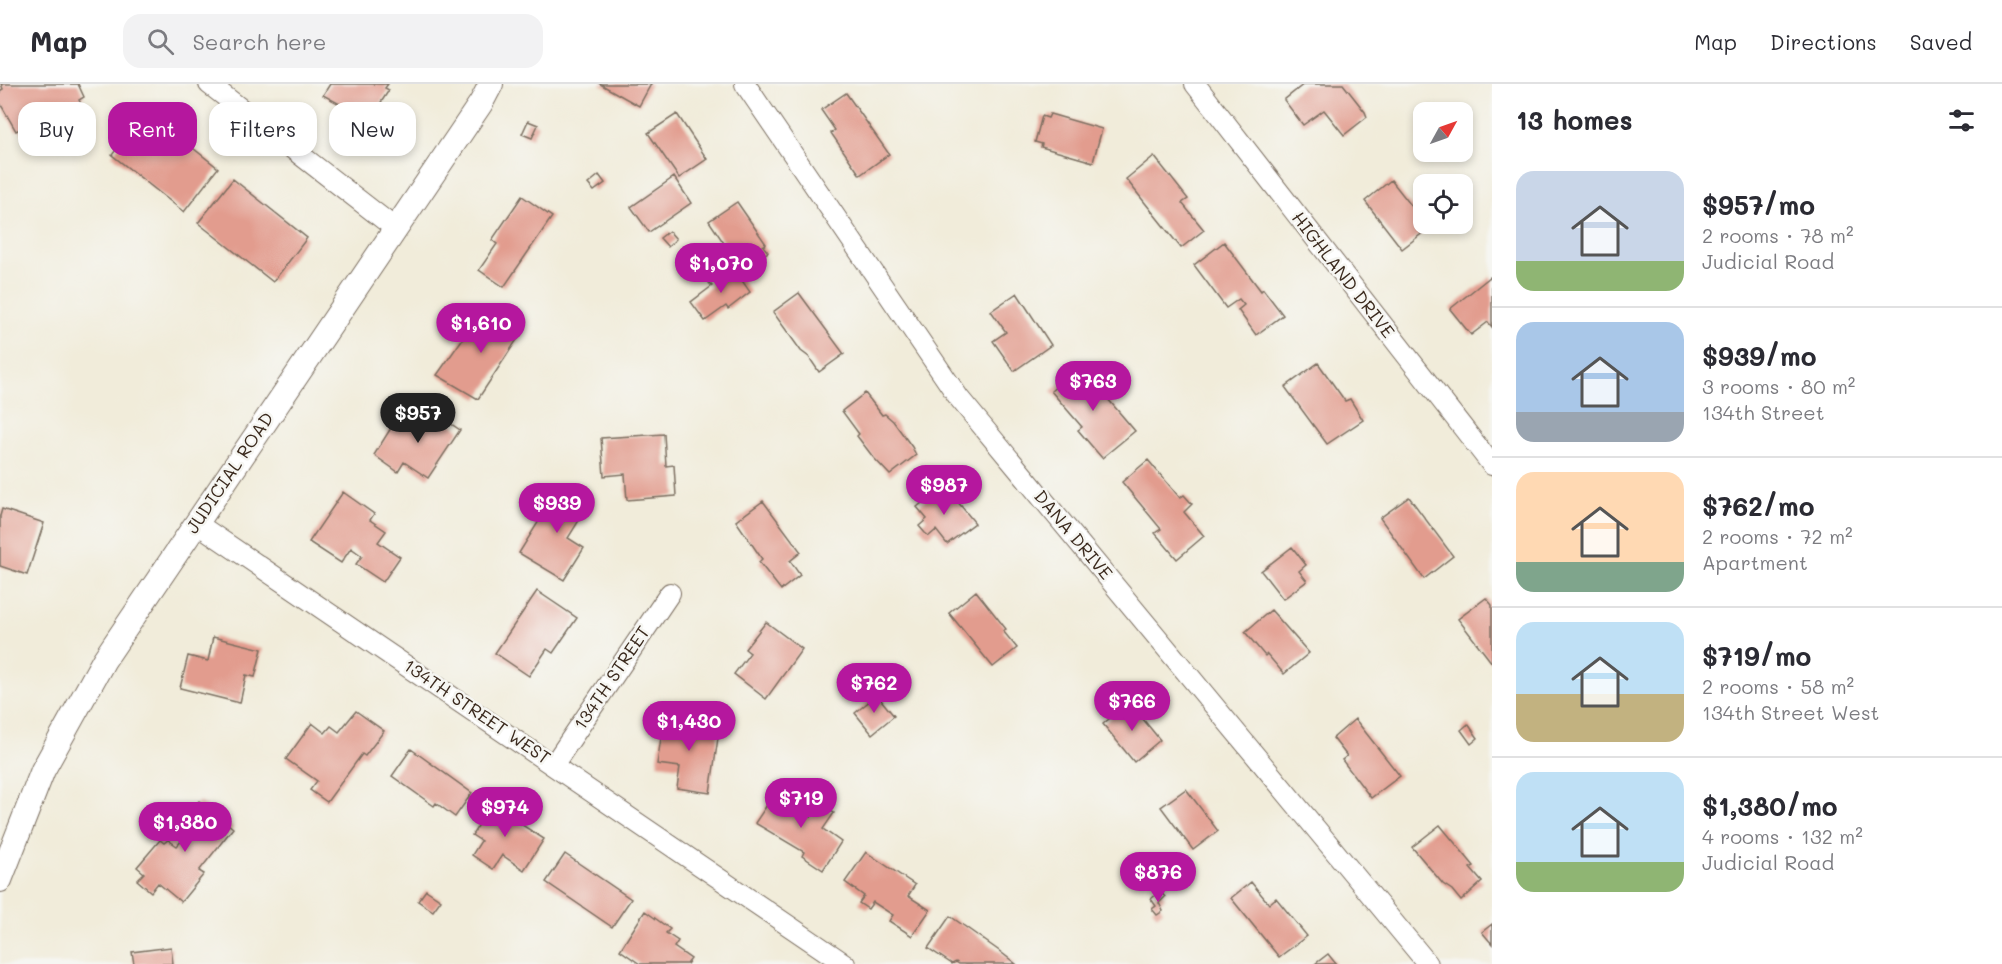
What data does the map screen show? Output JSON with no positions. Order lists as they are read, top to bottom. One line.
{"streets":{"street":["HIGHLAND DRIVE","JUDICIAL ROAD","DANA DRIVE","134TH STREET","134TH STREET WEST"]},"crossings":[["JUDICIAL ROAD","134TH STREET WEST"],["134TH STREET","134TH STREET WEST"]],"north":"top right","page":{"header":"Map","search":"Search here","nav":["Map","Directions","Saved"],"heading":"13 homes","chip":["Buy","Rent","Filters","New"],"list":[{"name":"$957/mo","note":"2 rooms · 78 m² · Judicial Road"},{"name":"$939/mo","note":"3 rooms · 80 m² · 134th Street"},{"name":"$762/mo","note":"2 rooms · 72 m² · Apartment"},{"name":"$719/mo","note":"2 rooms · 58 m² · 134th Street West"},{"name":"$1,380/mo","note":"4 rooms · 132 m² · Judicial Road"}],"price":["$1,070","$1,610","$763","$957","$987","$939","$762","$766","$1,430","$719","$974","$1,380","$876"]}}
